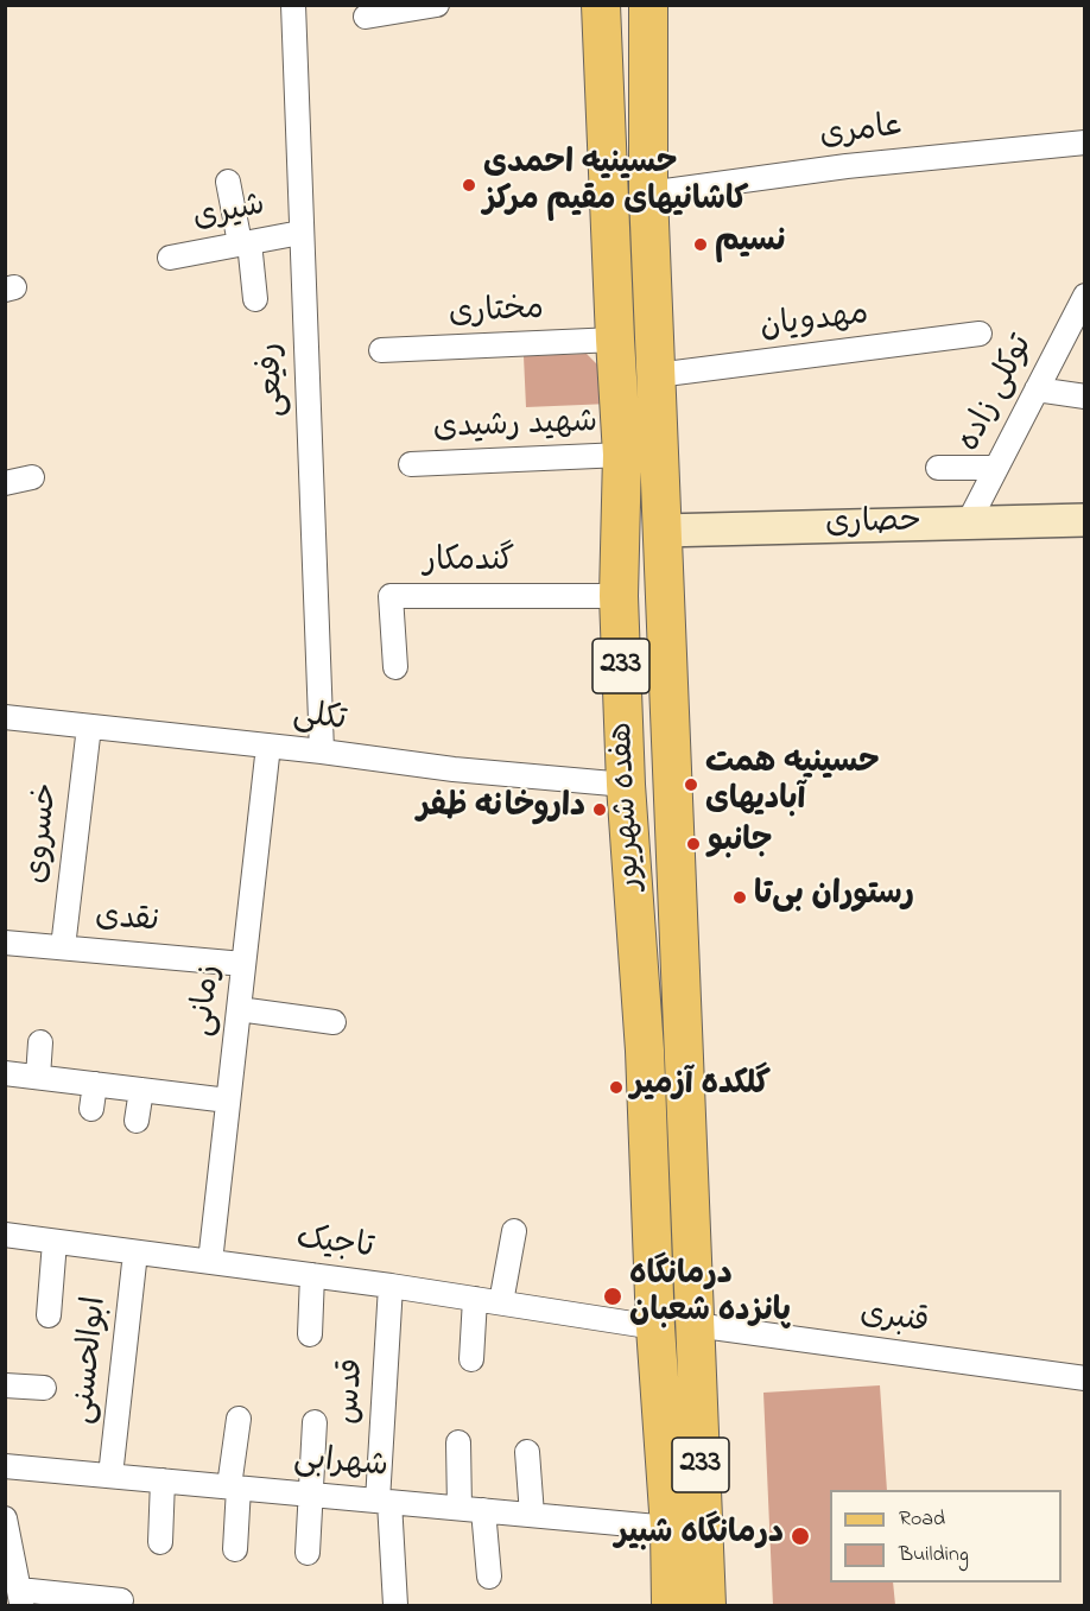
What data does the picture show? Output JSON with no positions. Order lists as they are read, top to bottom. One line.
{"streets":{"main road":["حصاری","233","هفده شهریور"],"street":["عامری","شیری","مختاری","مهدویان","رفیعی","توکلی زاده","شهید رشیدی","گندمکار","تکلی","خسروی","نقدی","زمانی","تاجیک","قنبری","ابوالحسنی","قدس","شهرابی"]},"crossings":[["عامری","هفده شهریور"],["شیری","رفیعی"],["مختاری","هفده شهریور"],["مهدویان","هفده شهریور"],["رفیعی","تکلی"],["توکلی زاده","حصاری"],["شهید رشیدی","هفده شهریور"],["حصاری","هفده شهریور"],["گندمکار","هفده شهریور"],["تکلی","هفده شهریور"],["تکلی","خسروی"],["تکلی","زمانی"],["هفده شهریور","تاجیک"],["هفده شهریور","قنبری"],["هفده شهریور","شهرابی"],["خسروی","نقدی"],["نقدی","زمانی"],["زمانی","تاجیک"],["تاجیک","ابوالحسنی"],["تاجیک","قدس"],["ابوالحسنی","شهرابی"],["قدس","شهرابی"]],"places":["حسینیه احمدی کاشانیهای مقیم مرکز","نسیم","حسینیه همت آبادیهای","داروخانه ظفر","جانبو","رستوران بی‌تا","گلكده آزمير","درمانگاه پانزده شعبان","درمانگاه شبیر"],"legend":["Road","Building"]}
